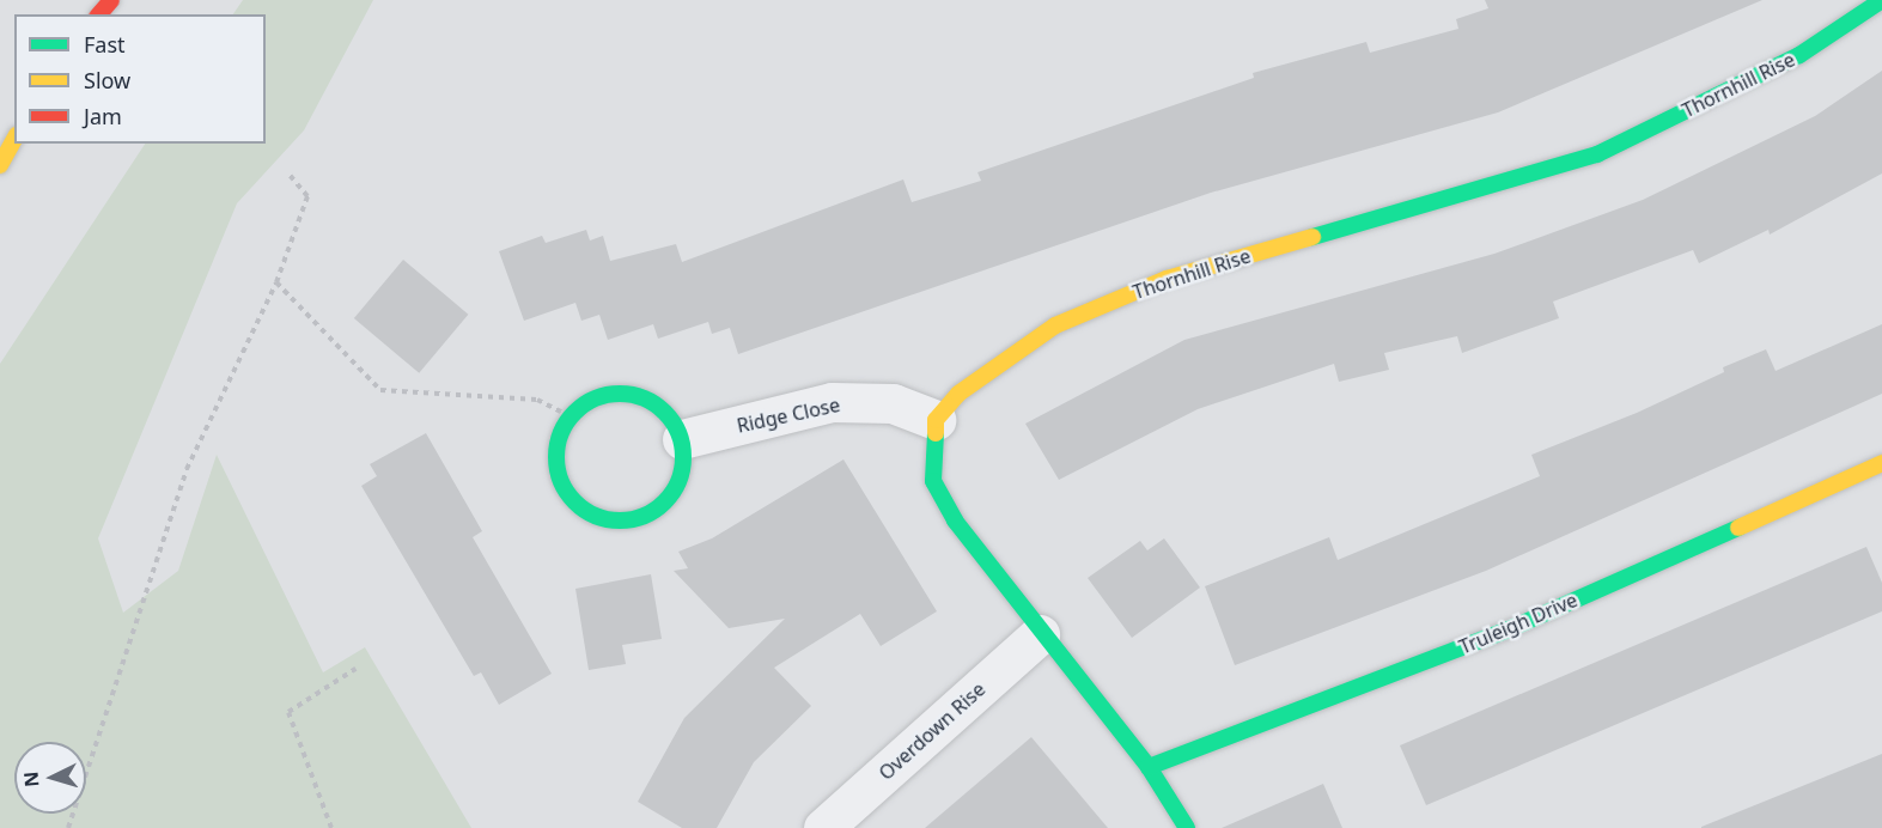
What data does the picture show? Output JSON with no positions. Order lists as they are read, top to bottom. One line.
{"streets":{"main road":["Thornhill Rise","Truleigh Drive"],"street":["Ridge Close","Overdown Rise"]},"crossings":[["Thornhill Rise","Ridge Close"]],"legend":["Fast","Slow","Jam"],"north":"left"}
